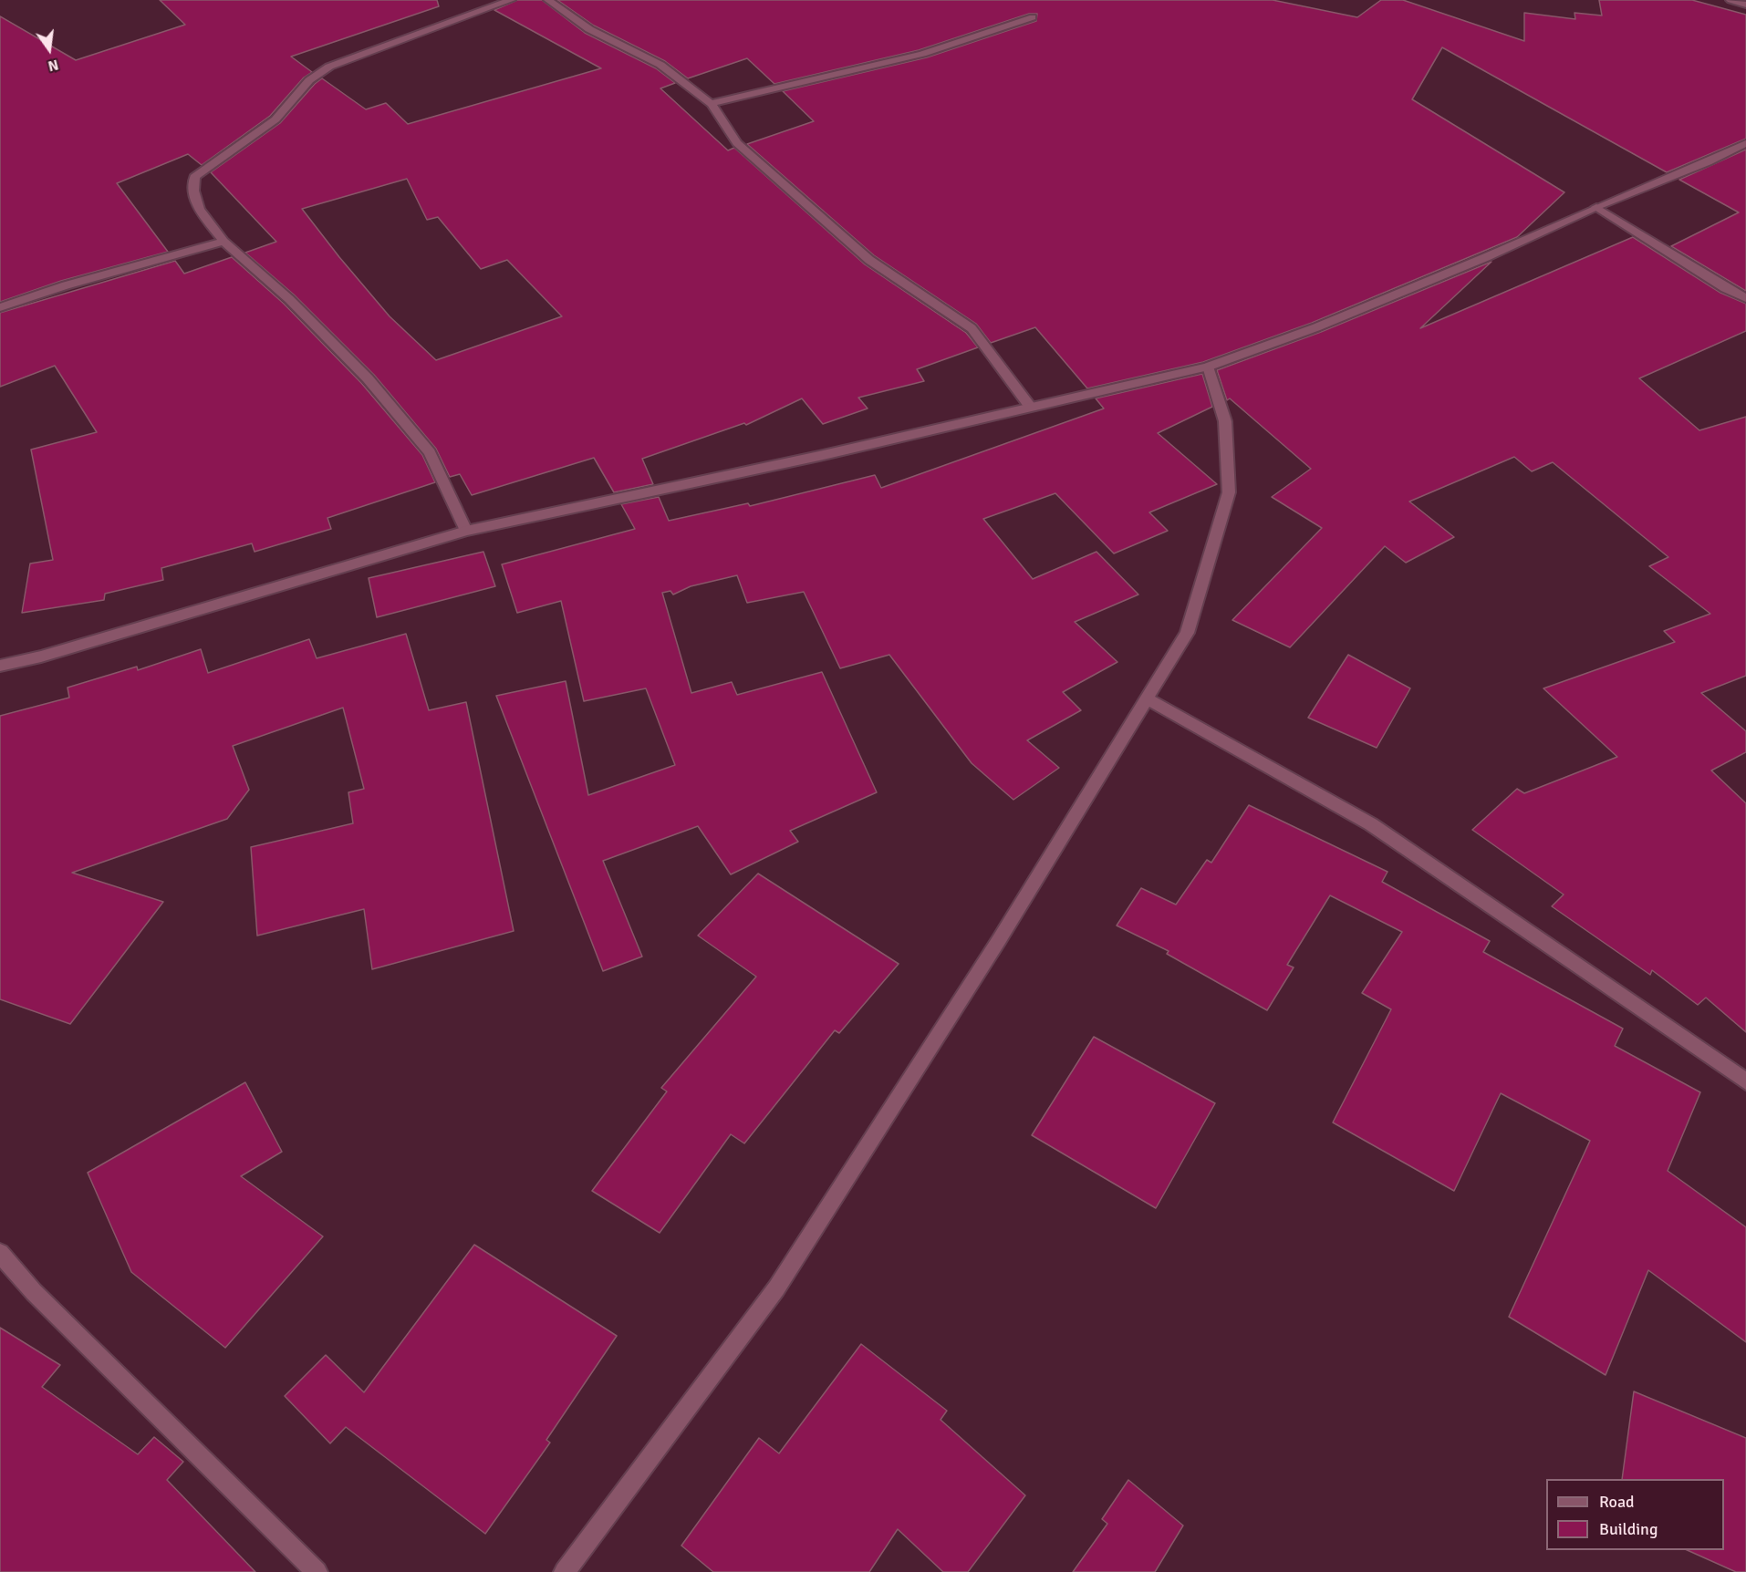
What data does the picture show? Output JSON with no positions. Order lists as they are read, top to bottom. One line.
{"legend":["Road","Building"],"north":"bottom"}
